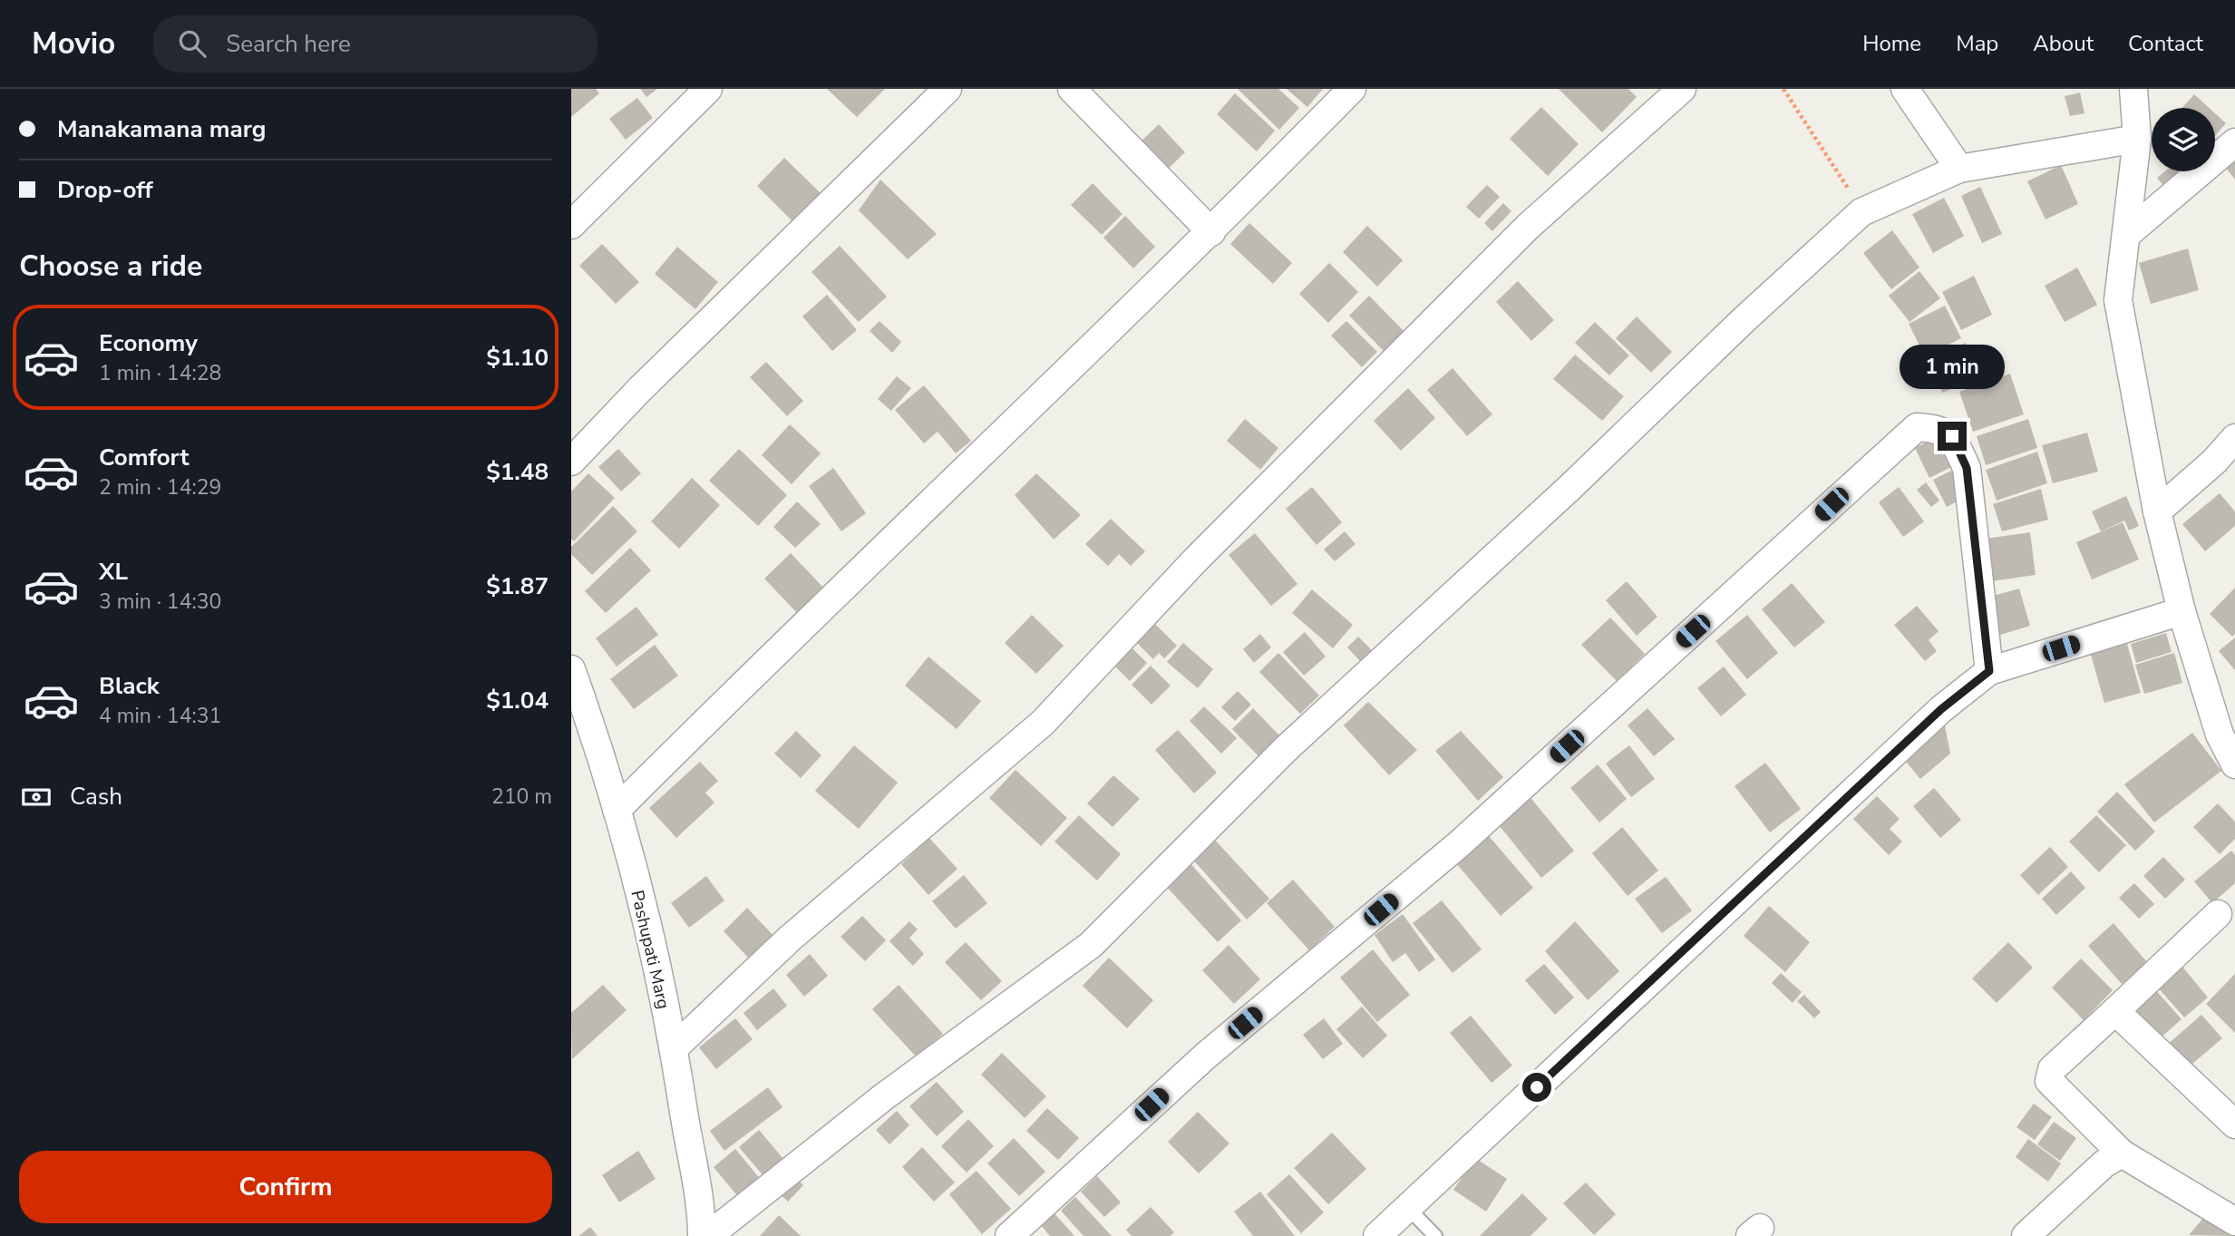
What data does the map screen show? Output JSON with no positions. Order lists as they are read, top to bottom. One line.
{"streets":{"street":["Pashupati Marg"]},"page":{"header":"Movio","search":"Search here","nav":["Home","Map","About","Contact"],"banner":["Manakamana marg","Drop-off"],"heading":"Choose a ride","list":[{"name":"Economy","note":"1 min · 14:28","value":"$1.10"},{"name":"Comfort","note":"2 min · 14:29","value":"$1.48"},{"name":"XL","note":"3 min · 14:30","value":"$1.87"},{"name":"Black","note":"4 min · 14:31","value":"$1.04"}],"bubble":"1 min","pay":["Cash","210 m"],"buttons":"Confirm"}}
